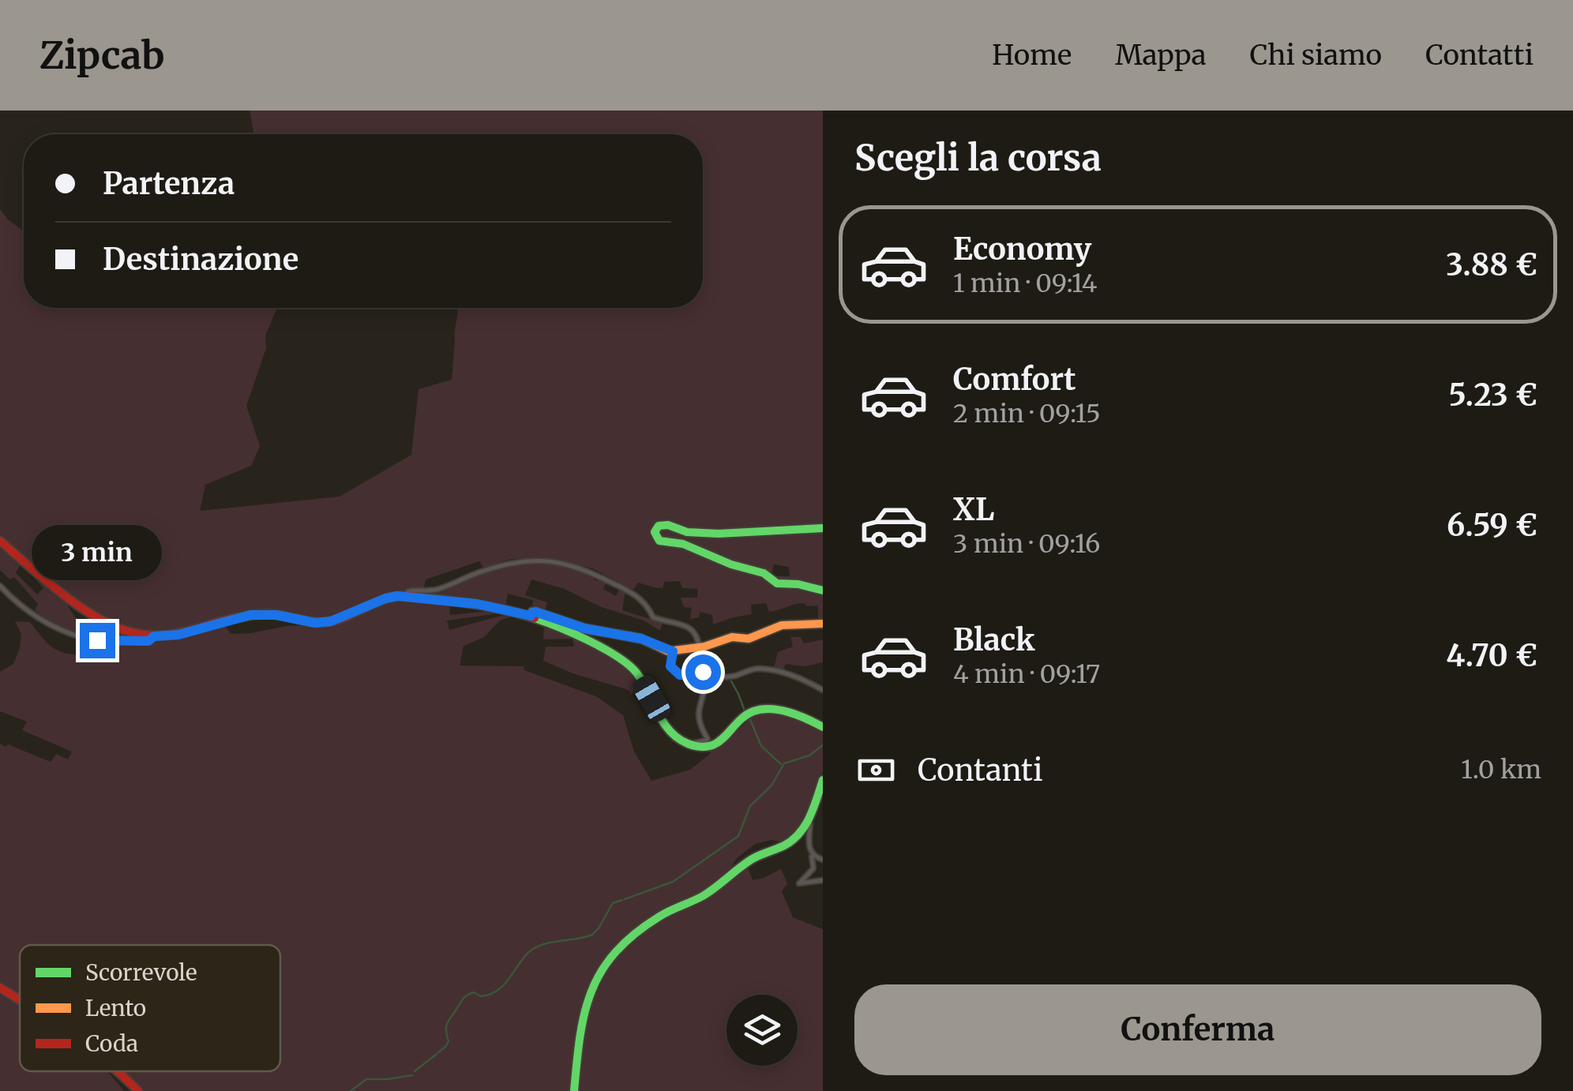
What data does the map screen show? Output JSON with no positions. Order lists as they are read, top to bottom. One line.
{"legend":["Scorrevole","Lento","Coda"],"page":{"header":"Zipcab","nav":["Home","Mappa","Chi siamo","Contatti"],"heading":"Scegli la corsa","banner":["Partenza","Destinazione"],"list":[{"name":"Economy","note":"1 min · 09:14","value":"3.88 €"},{"name":"Comfort","note":"2 min · 09:15","value":"5.23 €"},{"name":"XL","note":"3 min · 09:16","value":"6.59 €"},{"name":"Black","note":"4 min · 09:17","value":"4.70 €"}],"bubble":"3 min","pay":["Contanti","1.0 km"],"buttons":"Conferma"}}
